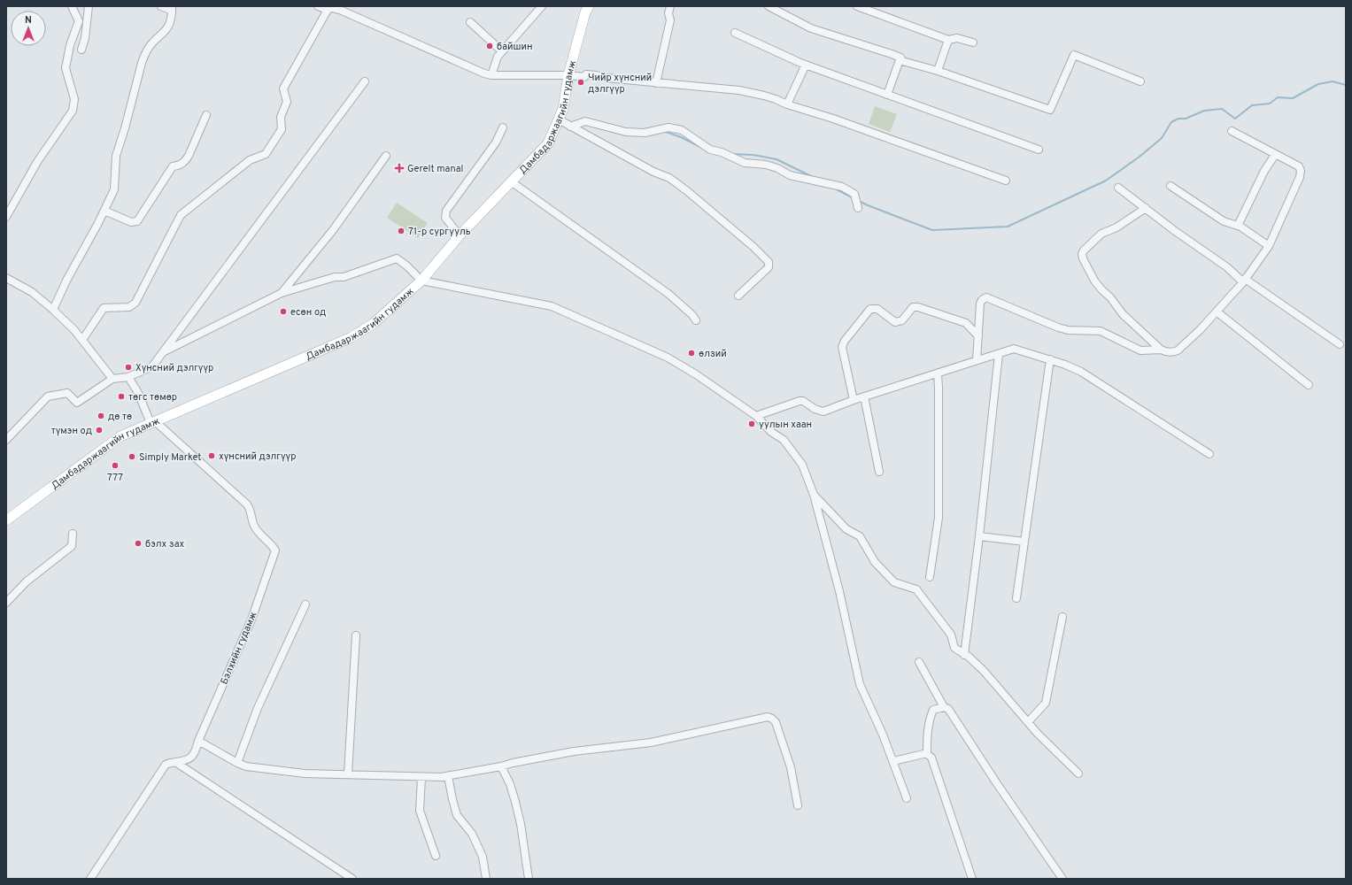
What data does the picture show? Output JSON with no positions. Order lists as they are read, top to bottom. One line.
{"streets":{"main road":["Дамбадаржаагийн гудамж"],"street":["Бэлхийн гудамж"]},"crossings":[["Дамбадаржаагийн гудамж","Бэлхийн гудамж"]],"places":{"other":["байшин","Чийр хүнсний дэлгүүр","71-р сургууль","есөн од","өлзий","Хүнсний дэлгүүр","төгс төмөр","дө тө","уулын хаан","түмэн од","хүнсний дэлгүүр","Simply Market","777","бэлх зах"],"health":["Gerelt manal"]},"north":"top"}
